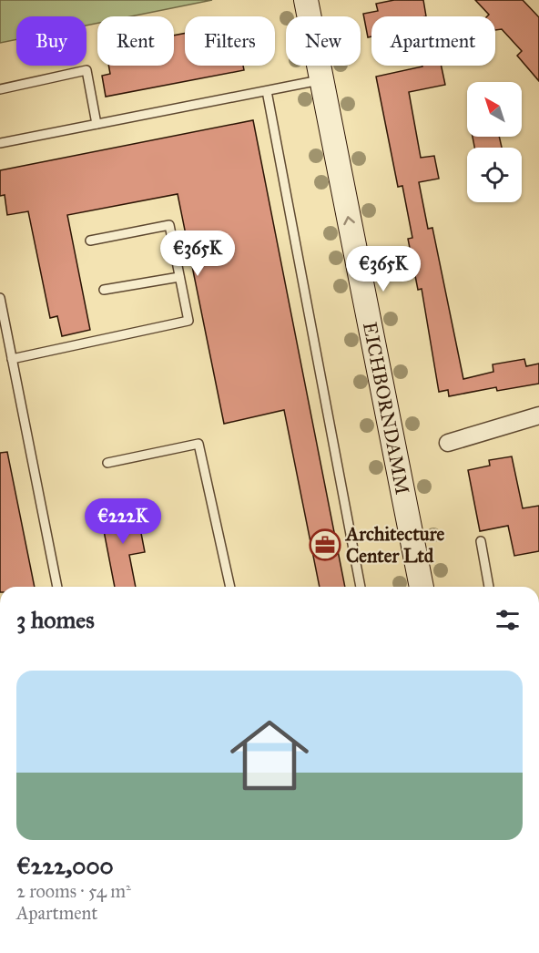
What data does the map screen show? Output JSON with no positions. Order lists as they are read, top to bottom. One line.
{"streets":{"main road":["EICHBORNDAMM"]},"one_way":["EICHBORNDAMM"],"places":{"office":["Architecture Center Ltd"]},"north":"top left","page":{"chip":["Buy","Rent","Filters","New","Apartment"],"price":["€365K","€365K","€222K"],"heading":"3 homes","list":[{"name":"€222,000","note":"2 rooms · 54 m² · Apartment"}]}}
